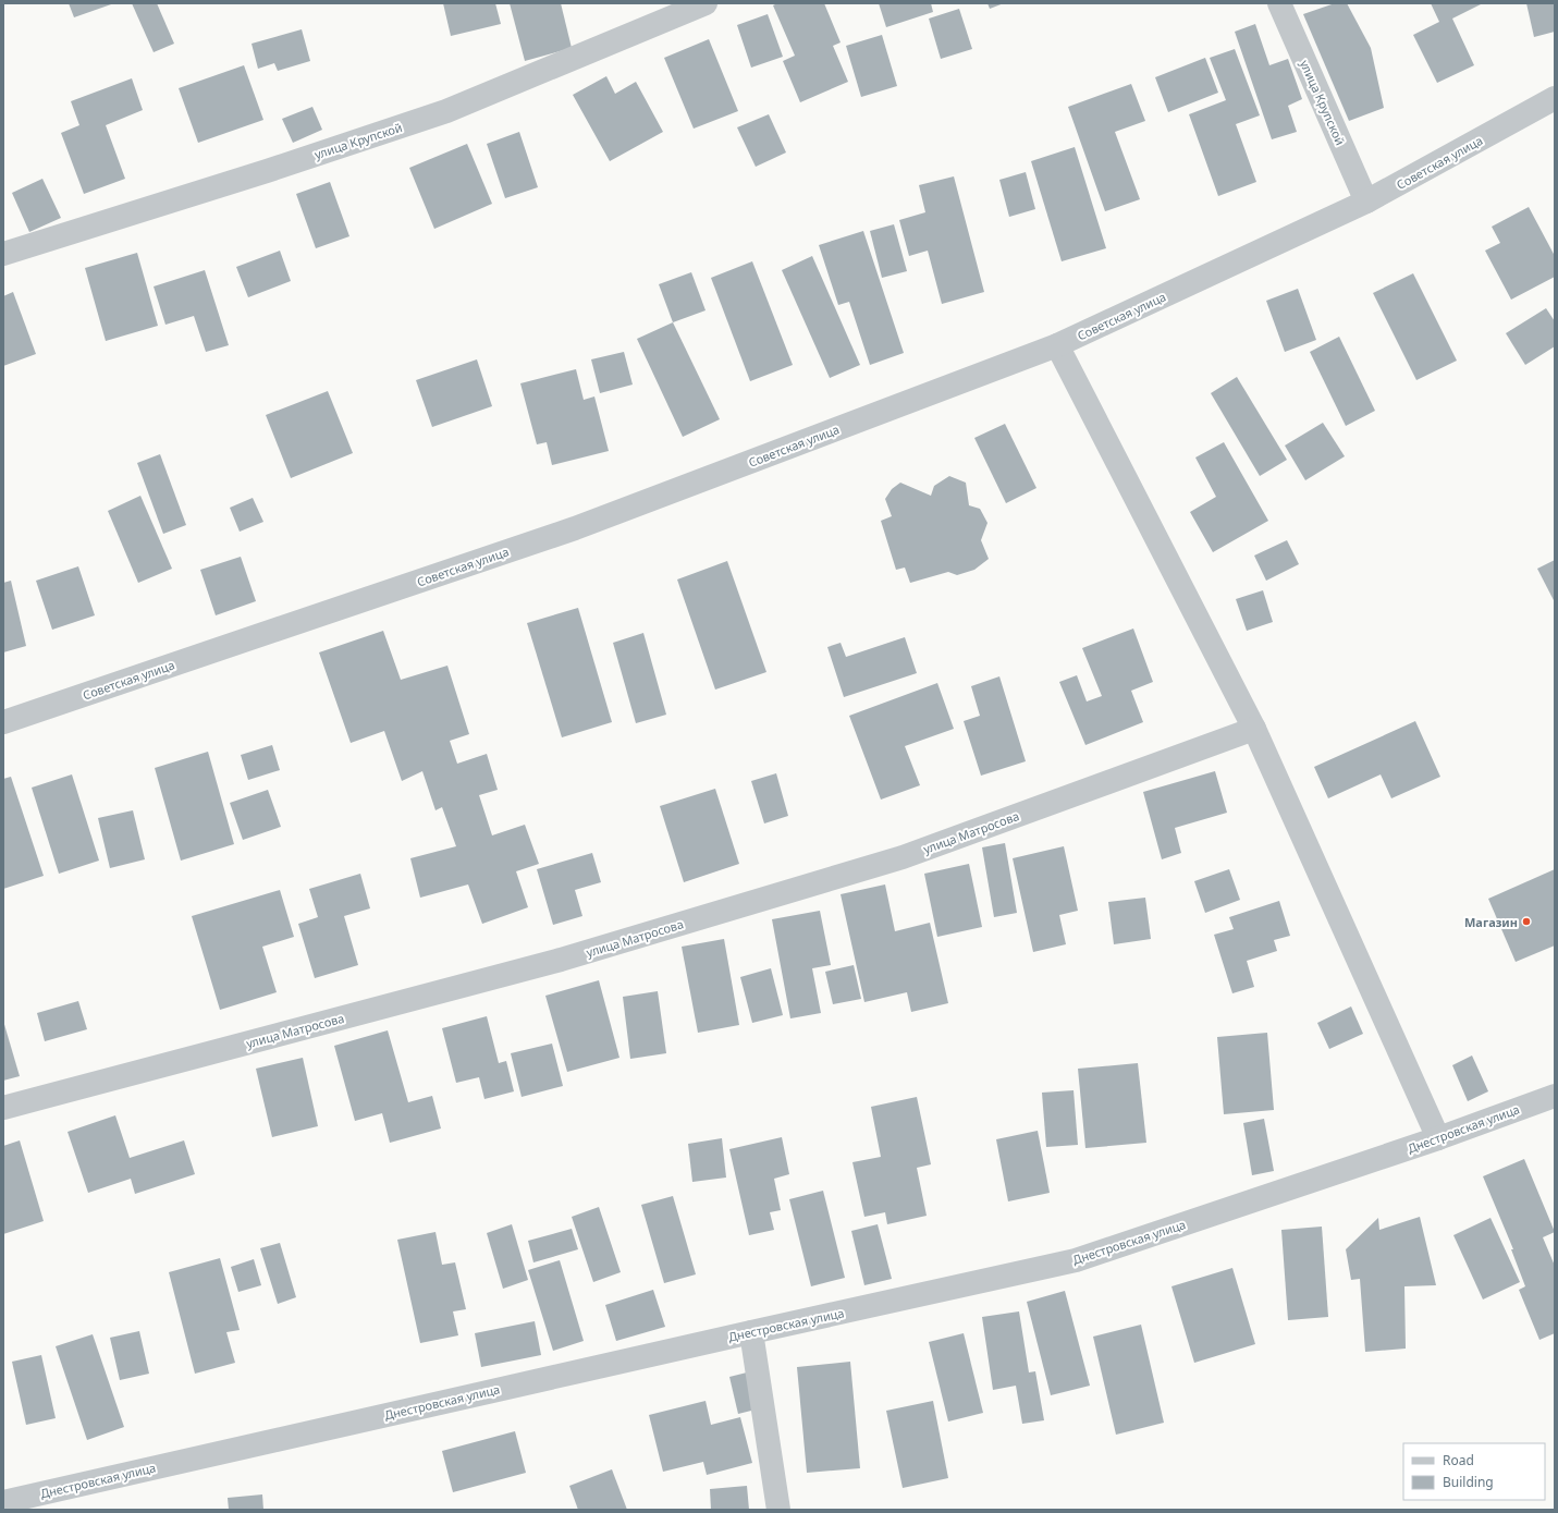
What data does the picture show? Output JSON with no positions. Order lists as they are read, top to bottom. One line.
{"streets":{"street":["улица Крупской","Советская улица","улица Матросова","Днестровская улица"]},"crossings":[["улица Крупской","Советская улица"]],"places":["Магазин"],"legend":["Road","Building"]}
